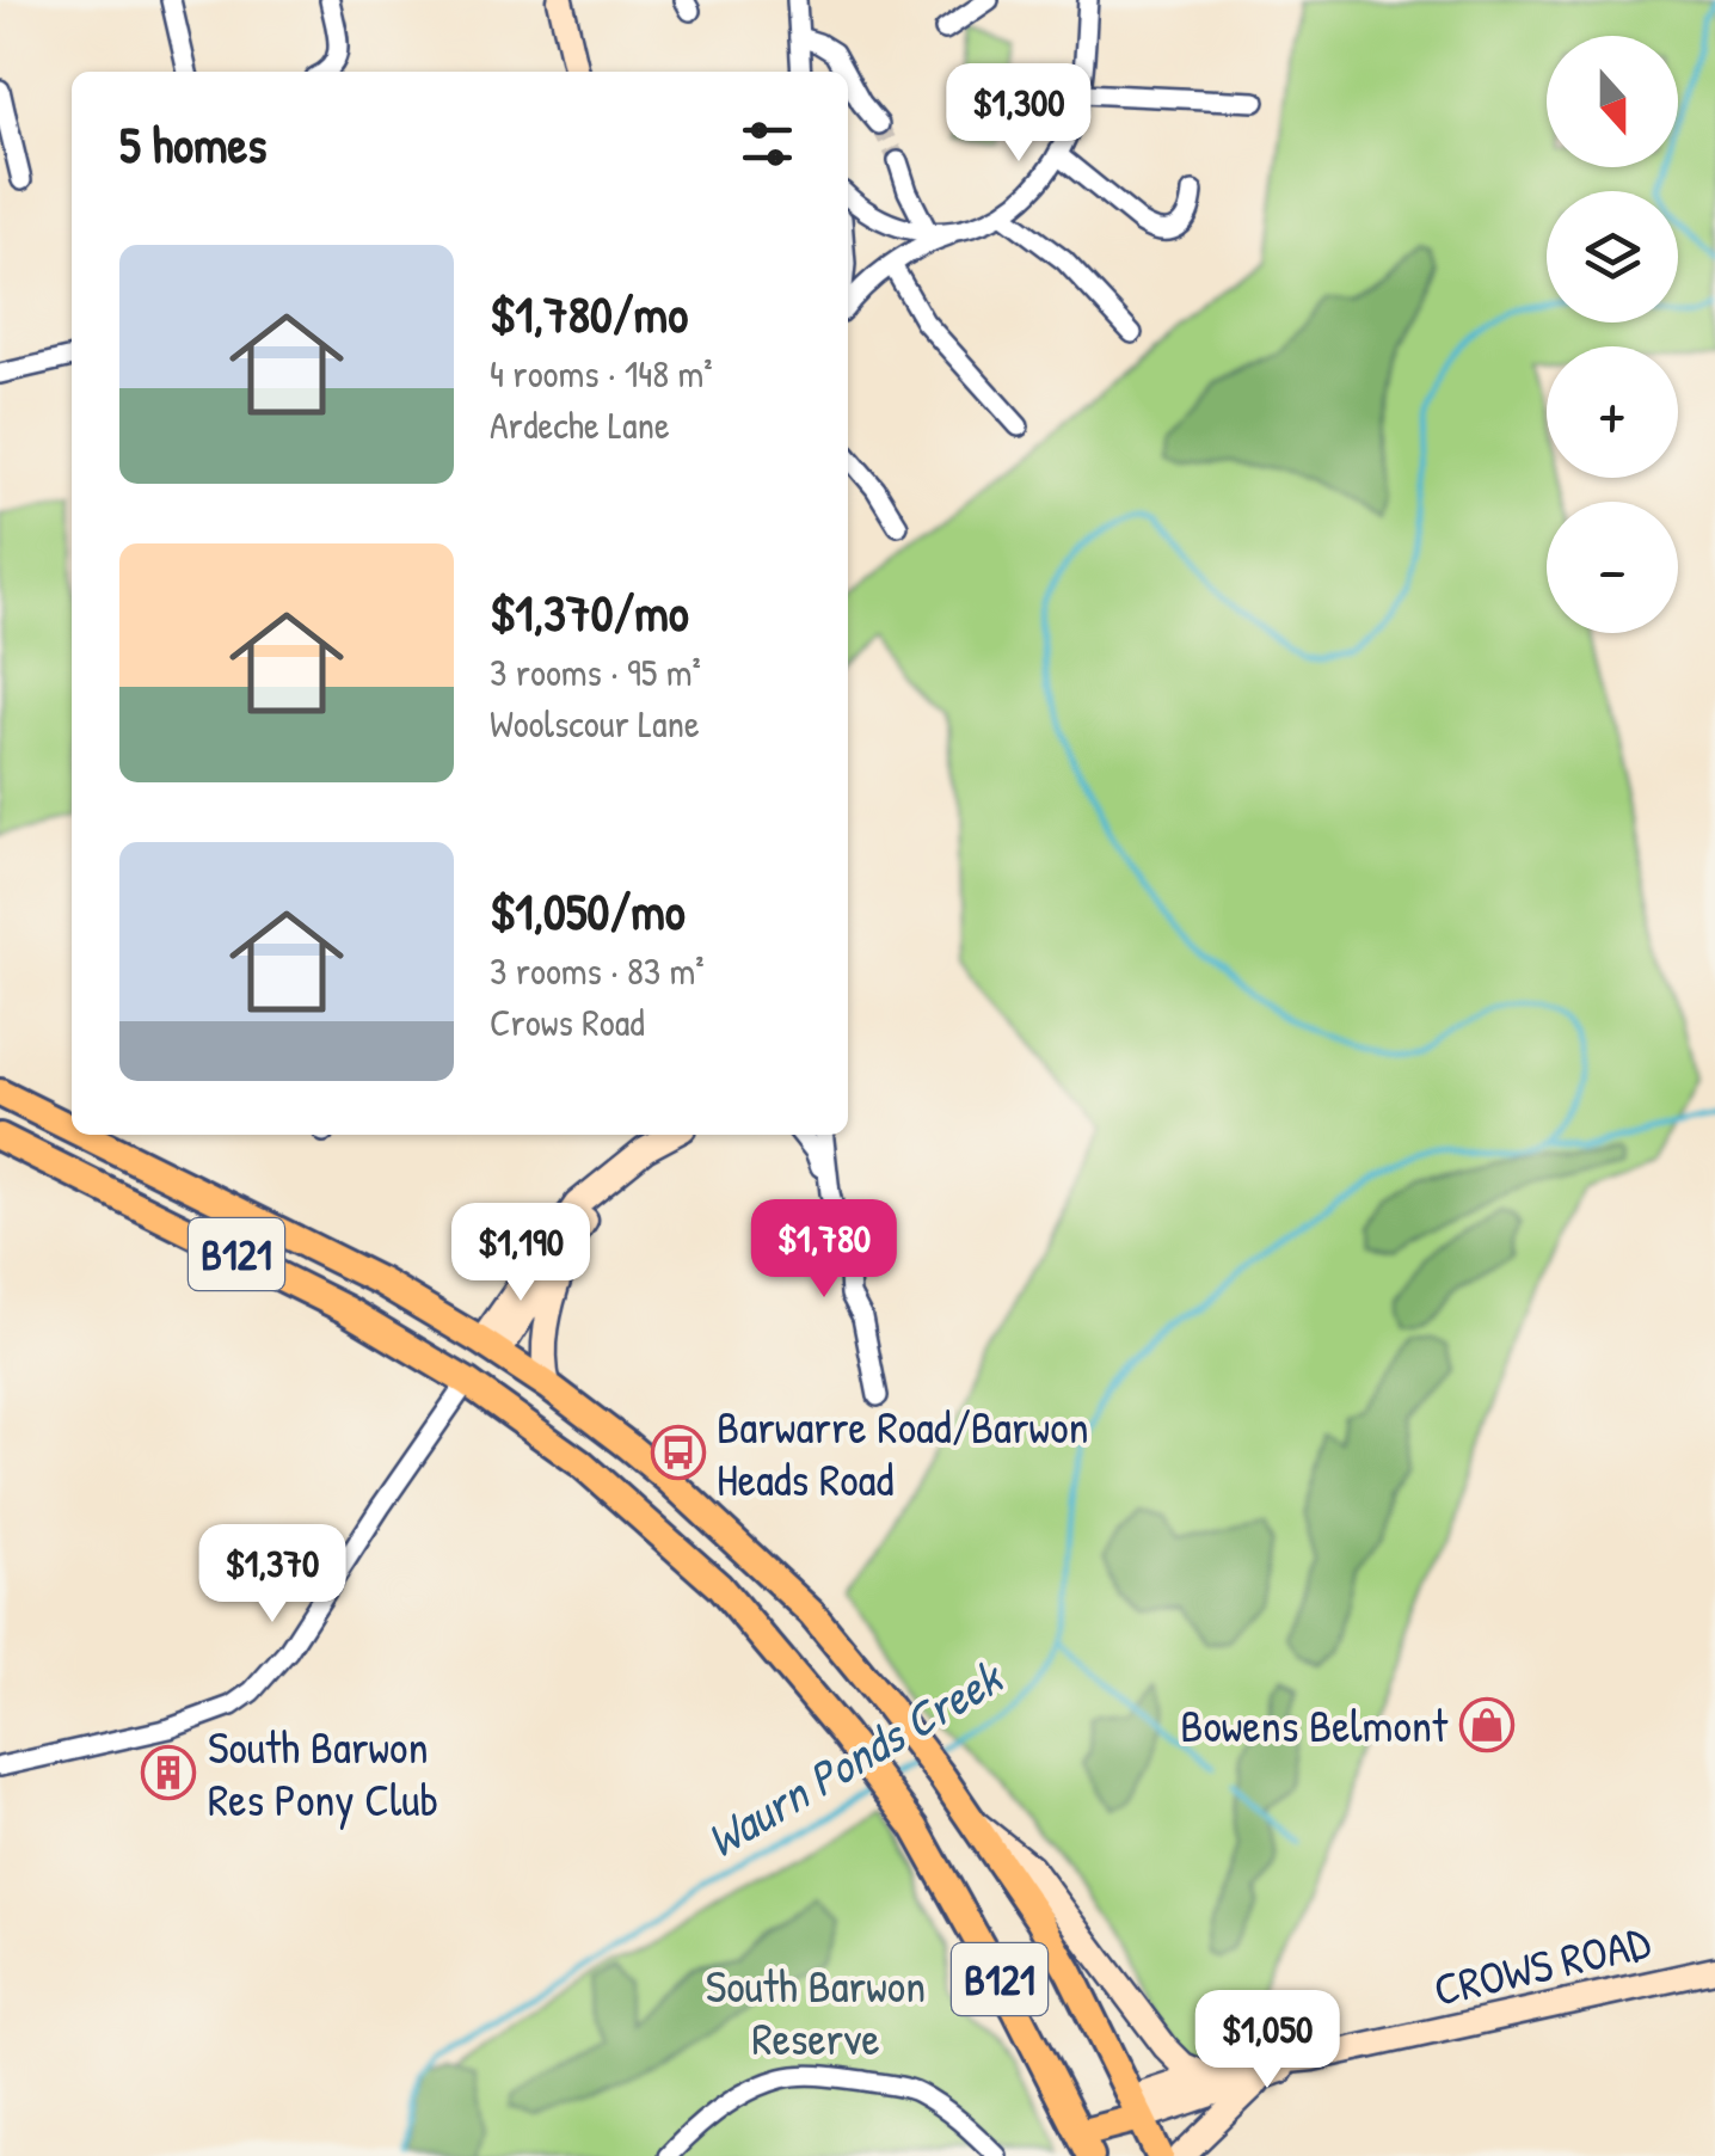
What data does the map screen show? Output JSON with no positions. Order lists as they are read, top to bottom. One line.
{"streets":{"main road":["B121"],"street":["CROWS ROAD"]},"crossings":[["B121","CROWS ROAD"]],"water":["Waurn Ponds Creek"],"parks":["South Barwon Reserve"],"places":{"bus stop":["Barwarre Road/Barwon Heads Road"],"shop":["Bowens Belmont"],"building":["South Barwon Res Pony Club"]},"north":"bottom","page":{"map_buttons":["+","−"],"price":["$1,300","$1,780","$1,190","$1,370","$1,050"],"heading":"5 homes","list":[{"name":"$1,780/mo","note":"4 rooms · 148 m² · Ardeche Lane"},{"name":"$1,370/mo","note":"3 rooms · 95 m² · Woolscour Lane"},{"name":"$1,050/mo","note":"3 rooms · 83 m² · Crows Road"}]}}
